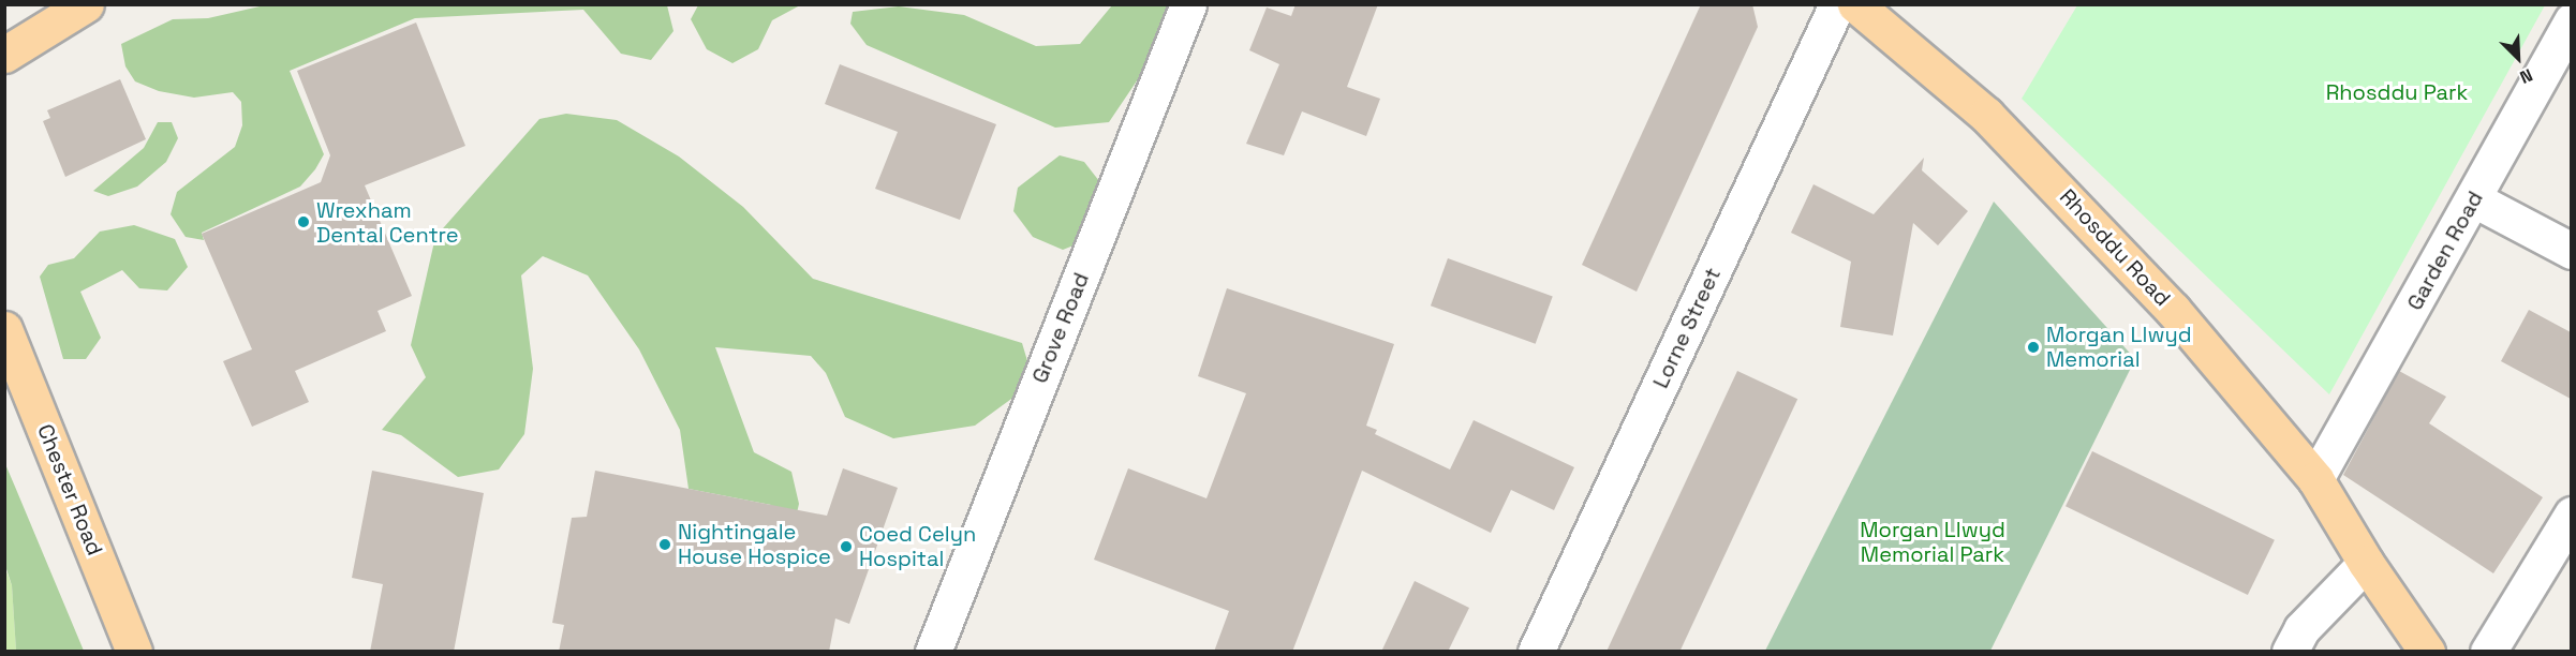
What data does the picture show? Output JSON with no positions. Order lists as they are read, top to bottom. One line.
{"streets":{"main road":["Rhosddu Road","Chester Road"],"street":["Garden Road","Grove Road","Lorne Street"]},"crossings":[["Rhosddu Road","Garden Road"]],"parks":["Rhosddu Park","Morgan Llwyd Memorial Park"],"places":["Wrexham Dental Centre","Morgan Llwyd Memorial","Nightingale House Hospice","Coed Celyn Hospital"],"north":"bottom right"}
